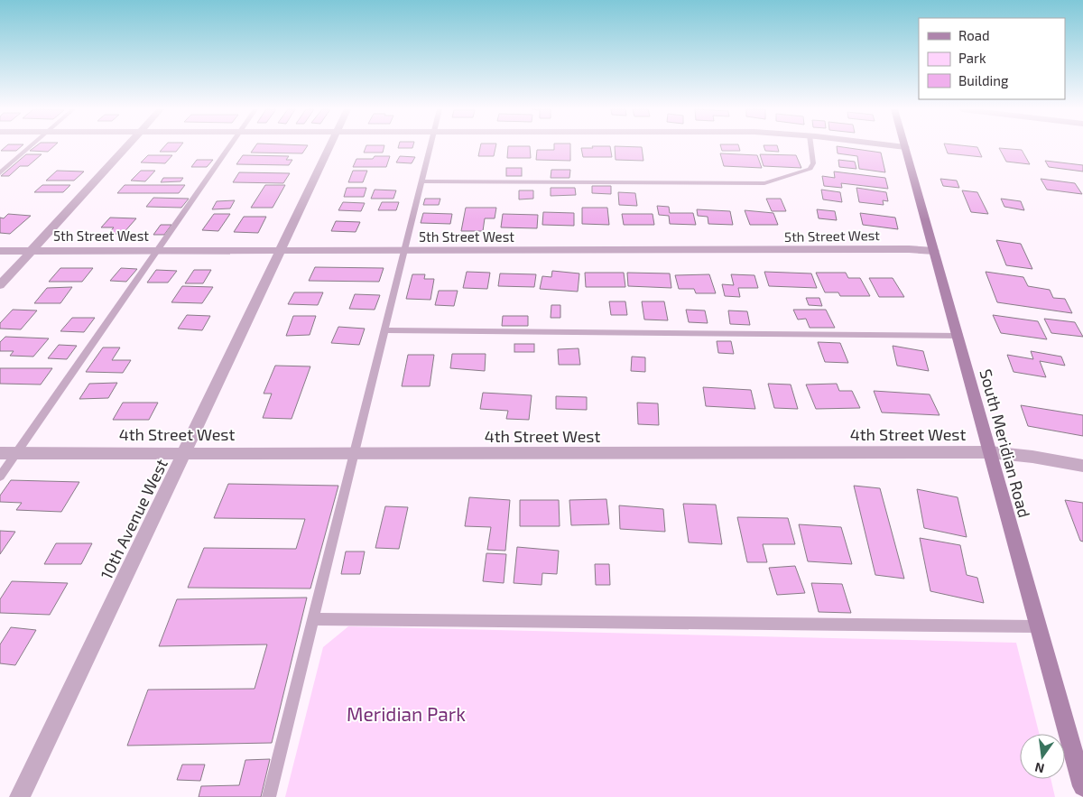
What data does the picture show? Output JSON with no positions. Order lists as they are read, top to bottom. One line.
{"streets":{"street":["5th Street West","4th Street West","South Meridian Road","10th Avenue West"]},"crossings":[["5th Street West","South Meridian Road"],["5th Street West","10th Avenue West"],["4th Street West","South Meridian Road"],["4th Street West","10th Avenue West"]],"parks":["Meridian Park"],"legend":["Road","Park","Building"],"north":"bottom"}
